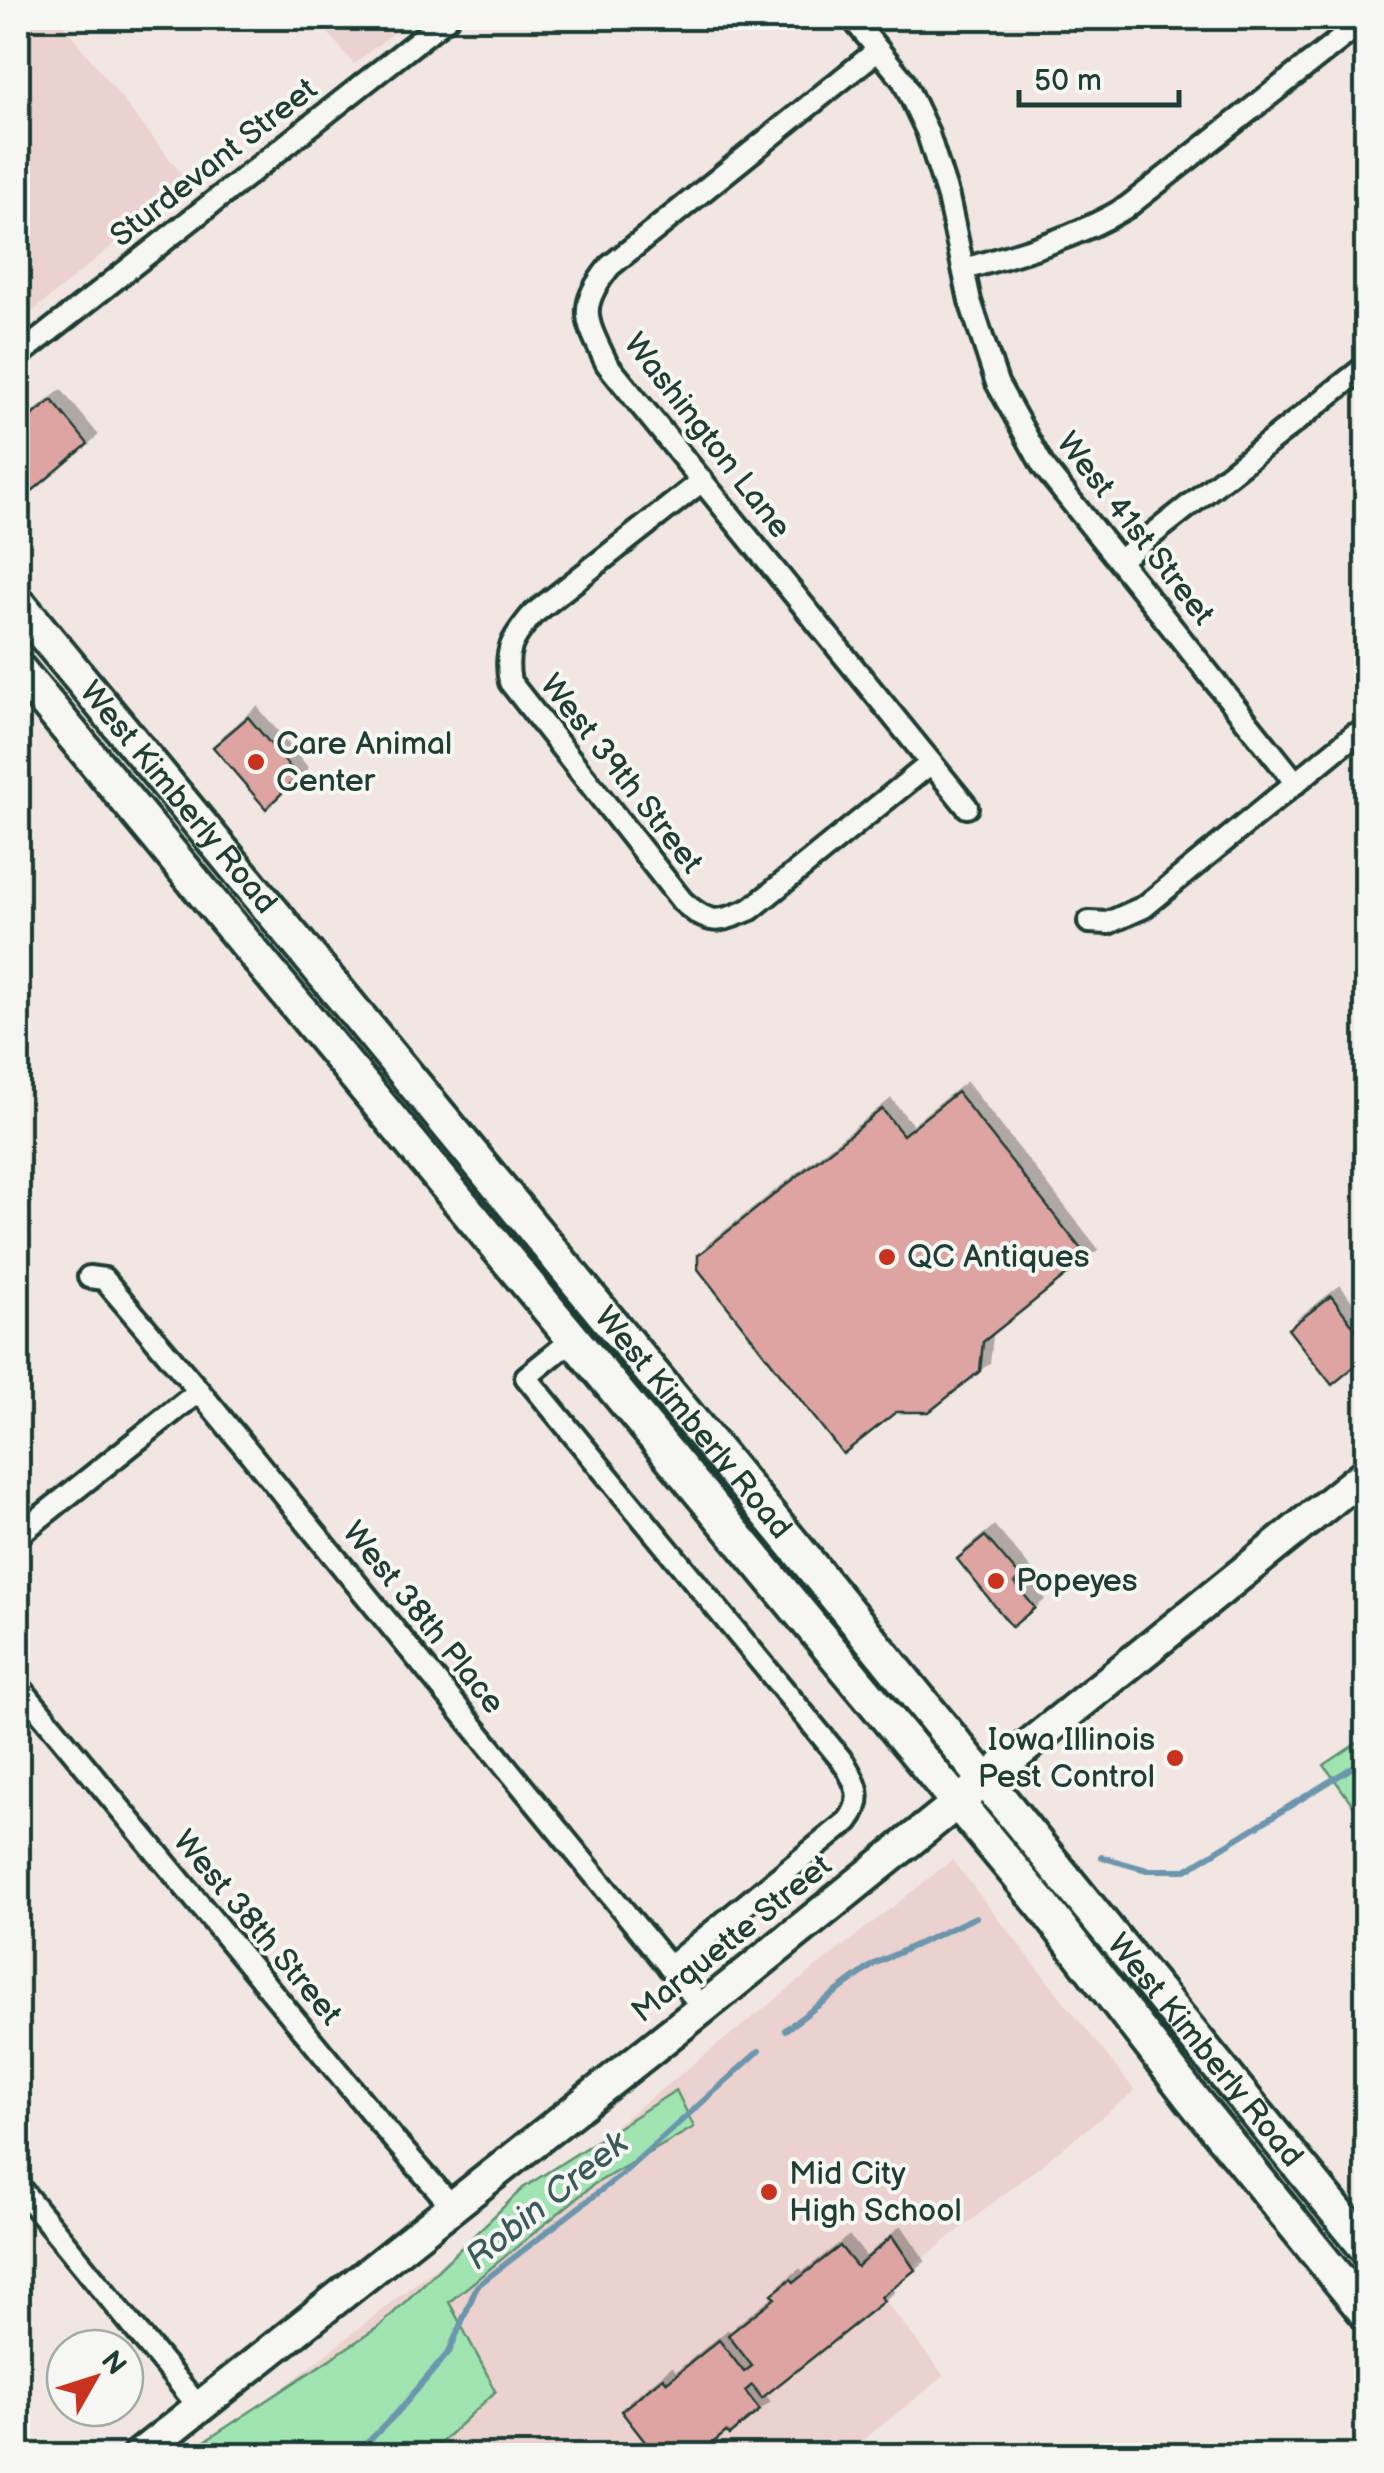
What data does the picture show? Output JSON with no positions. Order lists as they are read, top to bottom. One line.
{"streets":{"main road":["West Kimberly Road","Marquette Street"],"street":["Sturdevant Street","Washington Lane","West 41st Street","West 39th Street","West 38th Place","West 38th Street"]},"crossings":[["Washington Lane","West 41st Street"],["Washington Lane","West 39th Street"],["West Kimberly Road","Marquette Street"],["West 38th Place","Marquette Street"],["West 38th Street","Marquette Street"]],"water":["Robin Creek"],"places":["Care Animal Center","QC Antiques","Popeyes","Iowa Illinois Pest Control","Mid City High School"],"scale_bar":"50 m","north":"top right"}
